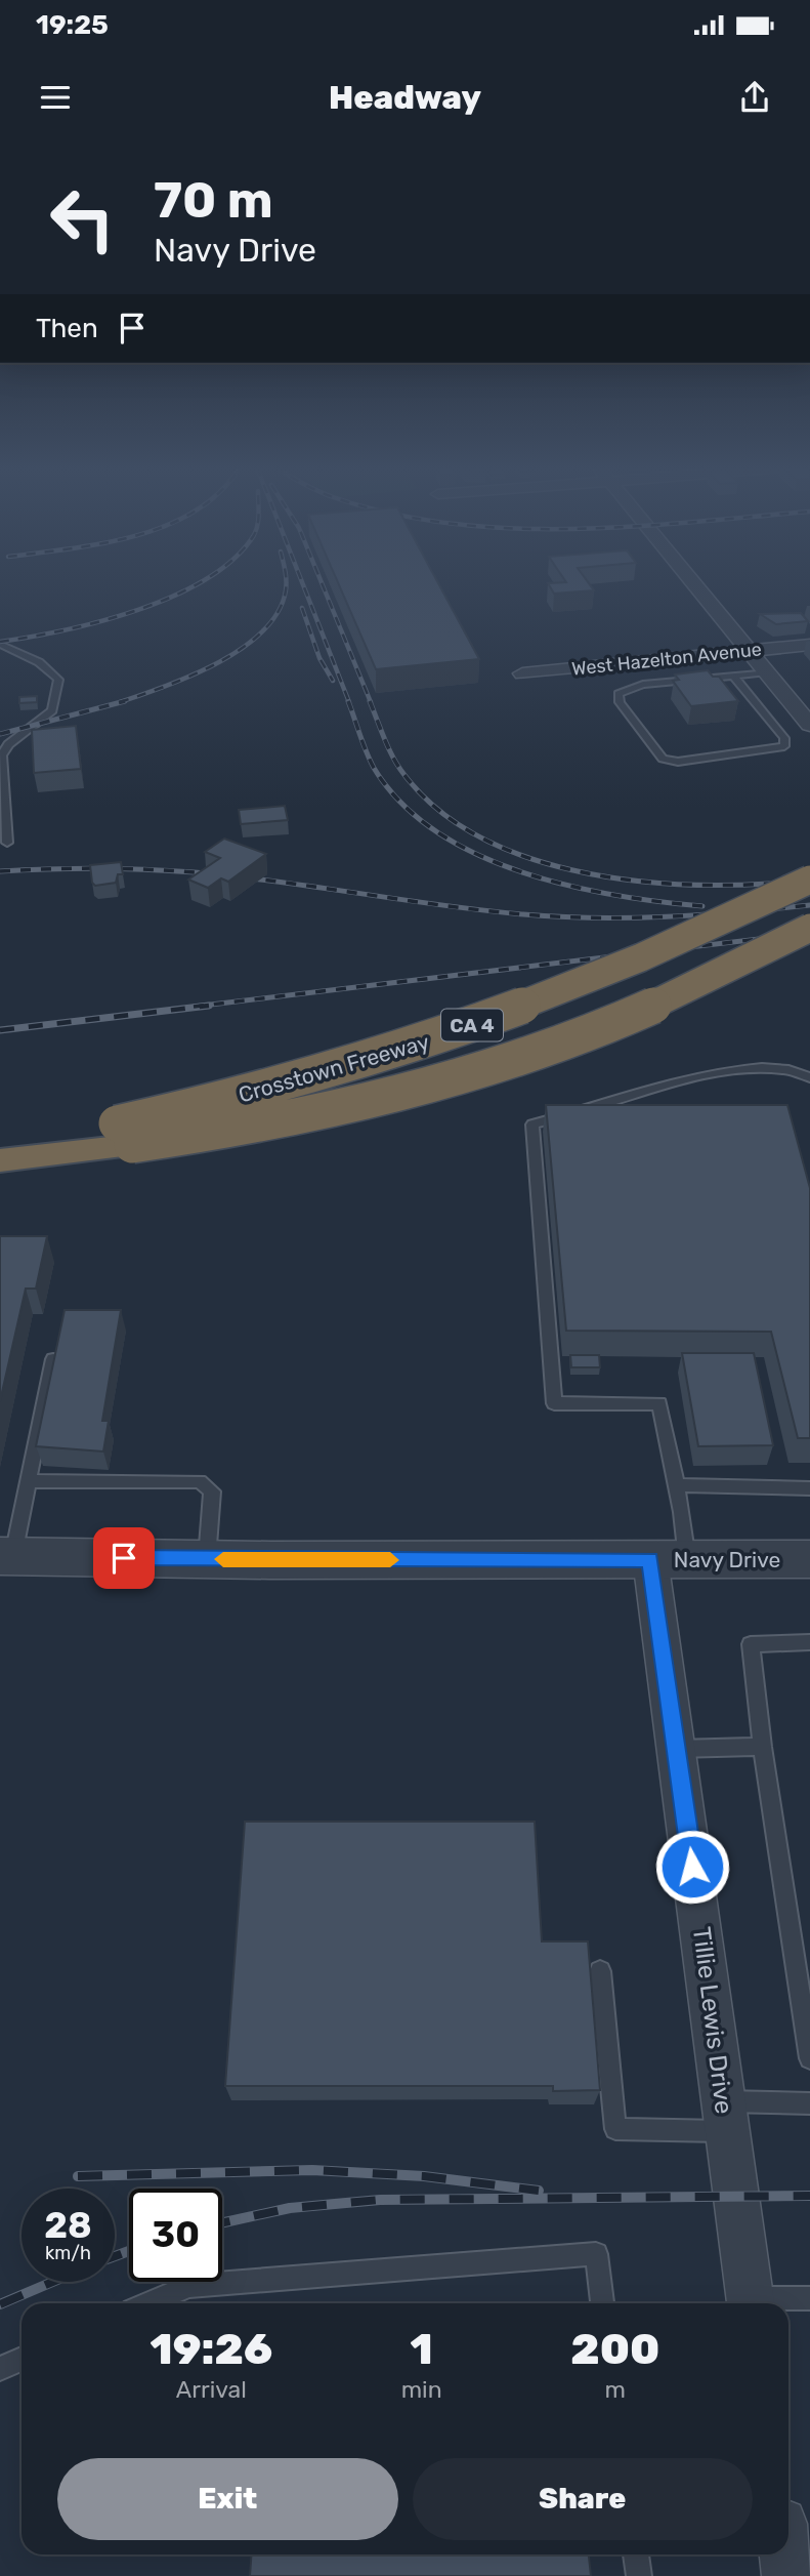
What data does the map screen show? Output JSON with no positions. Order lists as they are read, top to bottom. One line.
{"streets":{"highway":["CA 4","Crosstown Freeway"],"street":["West Hazelton Avenue","Navy Drive","Tillie Lewis Drive"]},"crossings":[["Navy Drive","Tillie Lewis Drive"]],"page":{"status":"19:25","header":"Headway","turn":["70 m","Navy Drive"],"then":"Then","speed":"28 km/h","limit":"30","eta":["19:26","Arrival","1","min","200","m"],"buttons":["Exit","Share"]}}
